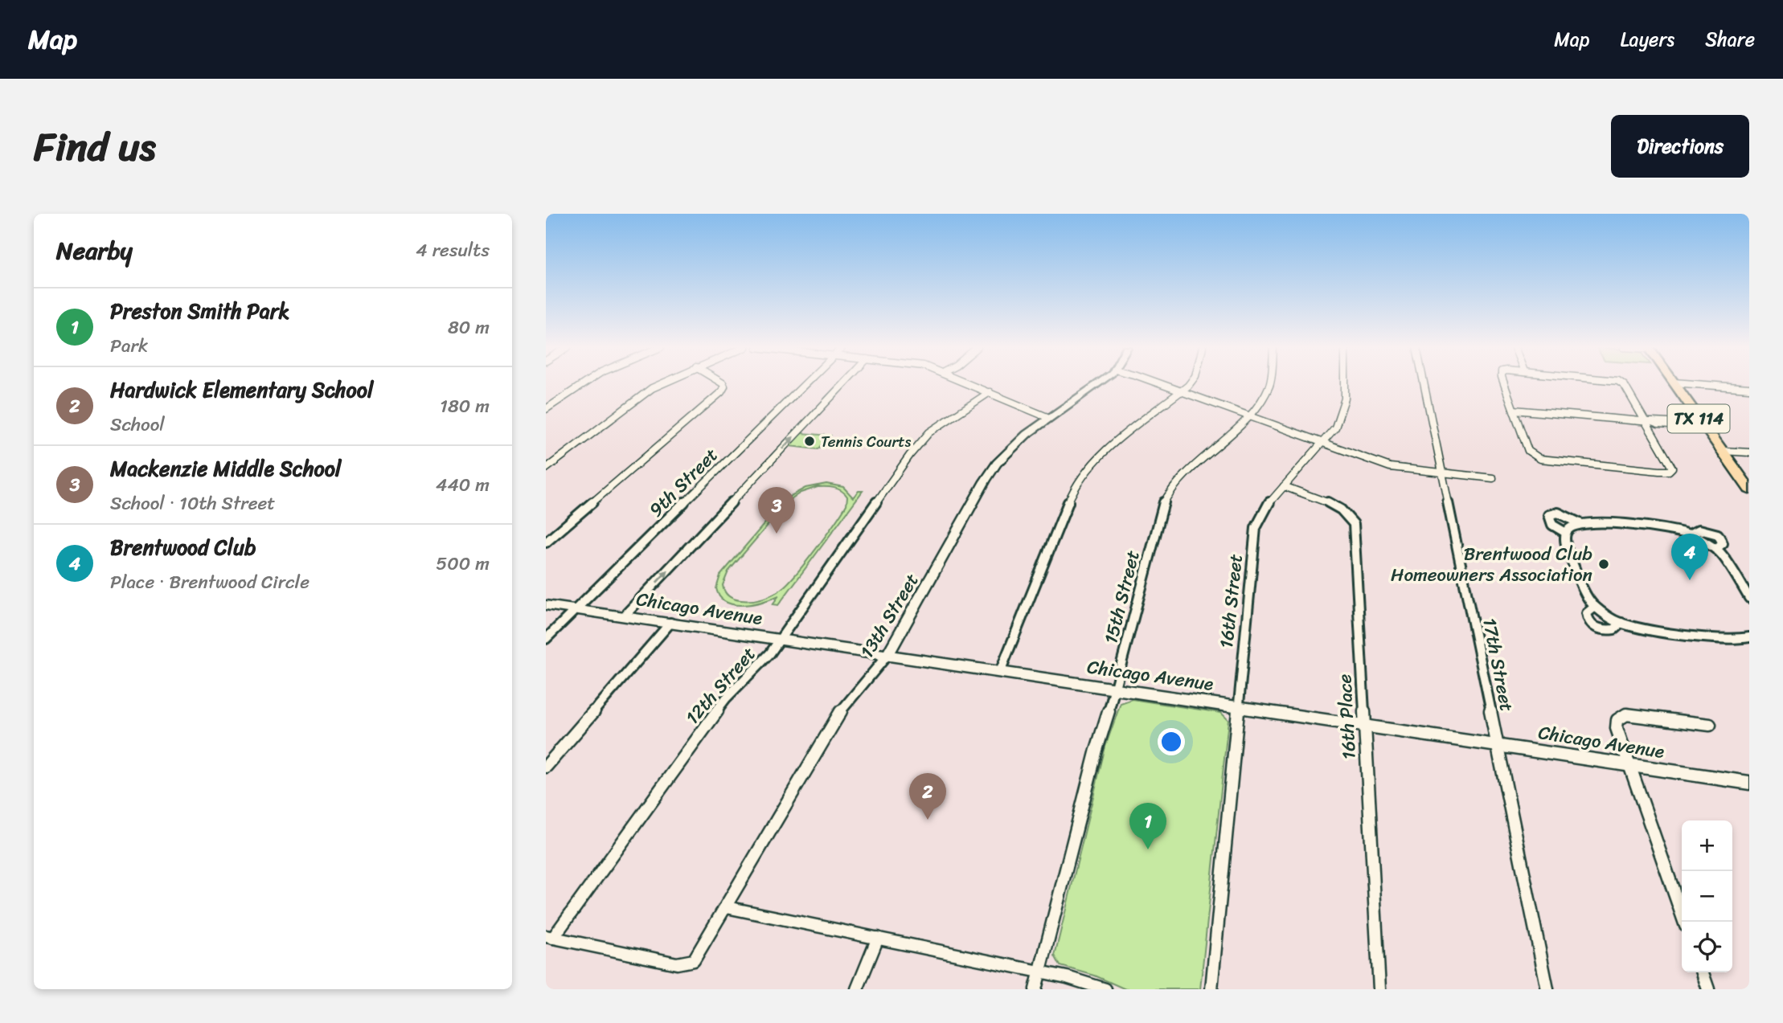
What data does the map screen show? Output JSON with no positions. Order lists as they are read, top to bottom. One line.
{"streets":{"main road":["TX 114"],"street":["9th Street","15th Street","16th Street","Chicago Avenue","13th Street","17th Street","12th Street","16th Place"]},"crossings":[["9th Street","Chicago Avenue"],["15th Street","Chicago Avenue"],["16th Street","Chicago Avenue"],["16th Street","16th Place"],["Chicago Avenue","13th Street"],["Chicago Avenue","17th Street"],["Chicago Avenue","12th Street"],["Chicago Avenue","16th Place"],["13th Street","12th Street"]],"places":["Tennis Courts","Brentwood Club Homeowners Association"],"page":{"header":"Map","nav":["Map","Layers","Share"],"title":"Find us","buttons":"Directions","heading":["Nearby","4 results"],"list":[{"mark":"1","name":"Preston Smith Park","note":"Park","value":"80 m"},{"mark":"2","name":"Hardwick Elementary School","note":"School","value":"180 m"},{"mark":"3","name":"Mackenzie Middle School","note":"School · 10th Street","value":"440 m"},{"mark":"4","name":"Brentwood Club","note":"Place · Brentwood Circle","value":"500 m"}],"pins":["3","4","2","1"],"map_buttons":["+","−"]}}
